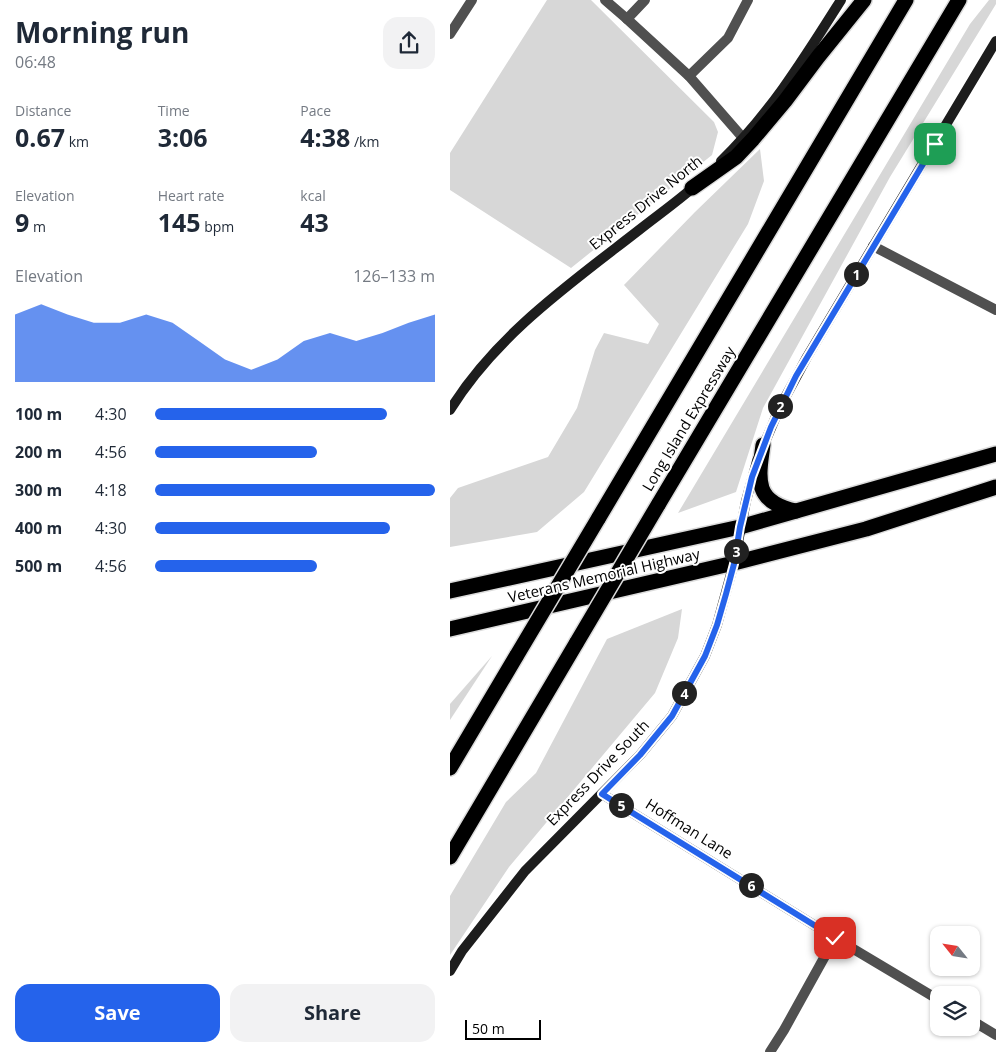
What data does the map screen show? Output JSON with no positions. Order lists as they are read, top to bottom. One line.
{"streets":{"highway":["Long Island Expressway","Veterans Memorial Highway"],"main road":["Express Drive North","Express Drive South"],"street":["Hoffman Lane"]},"crossings":[["Veterans Memorial Highway","Express Drive South"],["Express Drive South","Hoffman Lane"]],"scale_bar":"50 m","north":"top left","page":{"heading":["Morning run","06:48"],"stats":[["Distance","0.67 km"],["Time","3:06"],["Pace","4:38 /km"],["Elevation","9 m"],["Heart rate","145 bpm"],["kcal","43"]],"chart":["Elevation","126–133 m"],"pins":["1","2","3","4","5","6"],"list":[{"name":"100 m","note":"4:30"},{"name":"200 m","note":"4:56"},{"name":"300 m","note":"4:18"},{"name":"400 m","note":"4:30"},{"name":"500 m","note":"4:56"}],"buttons":["Save","Share"],"scale":"50 m"}}
